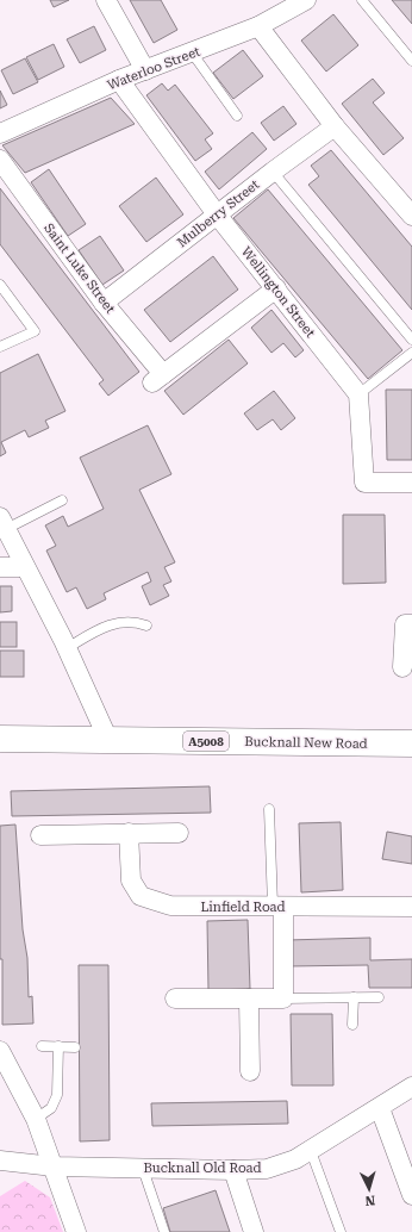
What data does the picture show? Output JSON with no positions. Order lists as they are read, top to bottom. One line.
{"streets":{"main road":["A5008","Bucknall New Road"],"street":["Waterloo Street","Mulberry Street","Saint Luke Street","Wellington Street","Linfield Road","Bucknall Old Road"]},"crossings":[["Waterloo Street","Wellington Street"],["Mulberry Street","Saint Luke Street"],["Mulberry Street","Wellington Street"],["Saint Luke Street","Wellington Street"]],"north":"bottom"}
